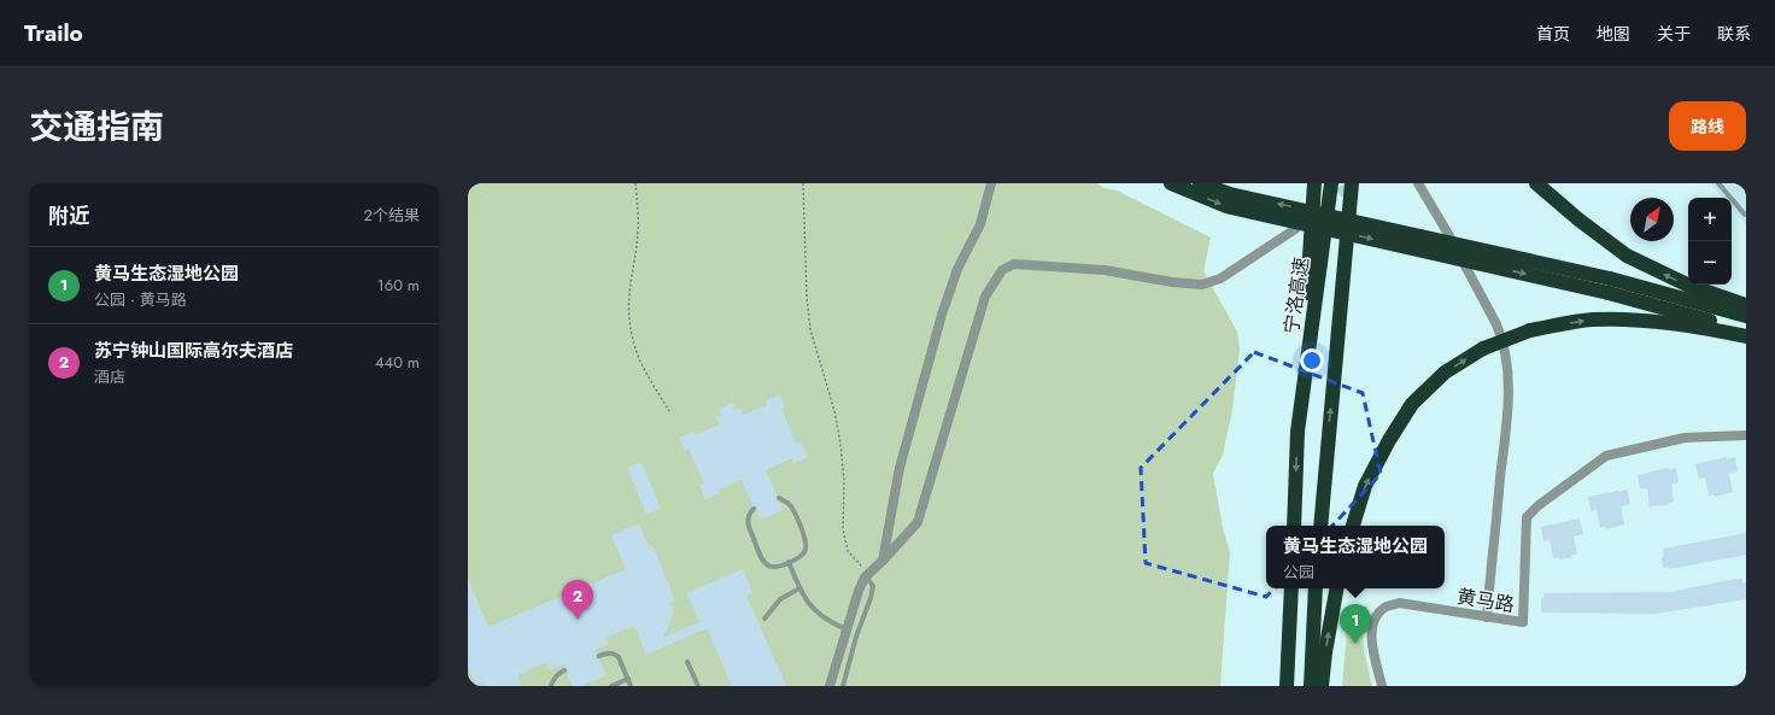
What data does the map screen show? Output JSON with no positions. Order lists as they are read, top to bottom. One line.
{"streets":{"highway":["宁洛高速"],"street":["黄马路"]},"north":"top right","page":{"header":"Trailo","nav":["首页","地图","关于","联系"],"title":"交通指南","buttons":"路线","heading":["附近","2个结果"],"map_buttons":["+","−"],"list":[{"mark":"1","name":"黄马生态湿地公园","note":"公园 · 黄马路","value":"160 m"},{"mark":"2","name":"苏宁钟山国际高尔夫酒店","note":"酒店","value":"440 m"}],"popup":["黄马生态湿地公园","公园"],"pins":["2","1"]}}
